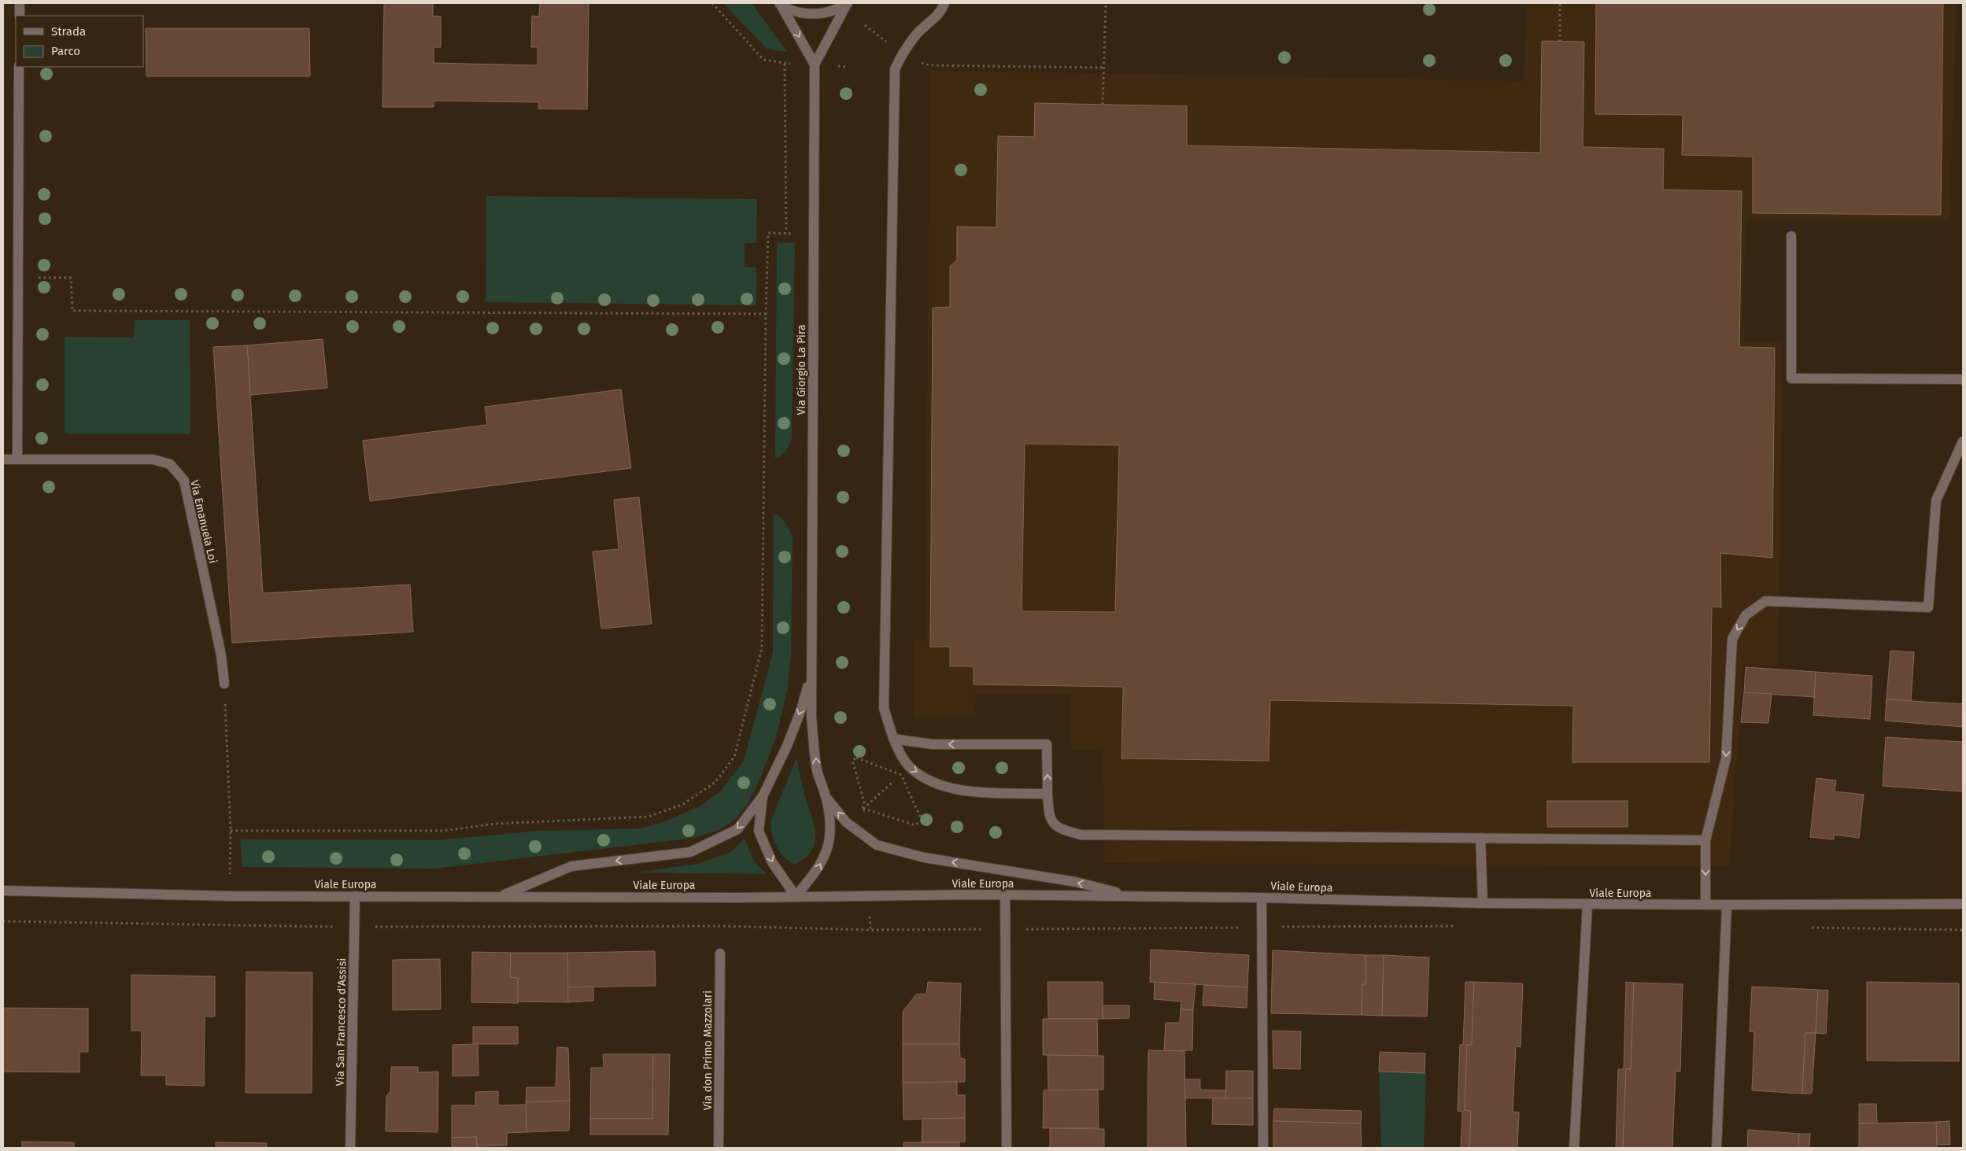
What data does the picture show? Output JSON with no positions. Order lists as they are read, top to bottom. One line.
{"streets":{"street":["Via Giorgio La Pira","Via Emanuela Loi","Viale Europa","Via San Francesco d'Assisi","Via don Primo Mazzolari"]},"crossings":[["Viale Europa","Via San Francesco d'Assisi"]],"legend":["Strada","Parco"]}
